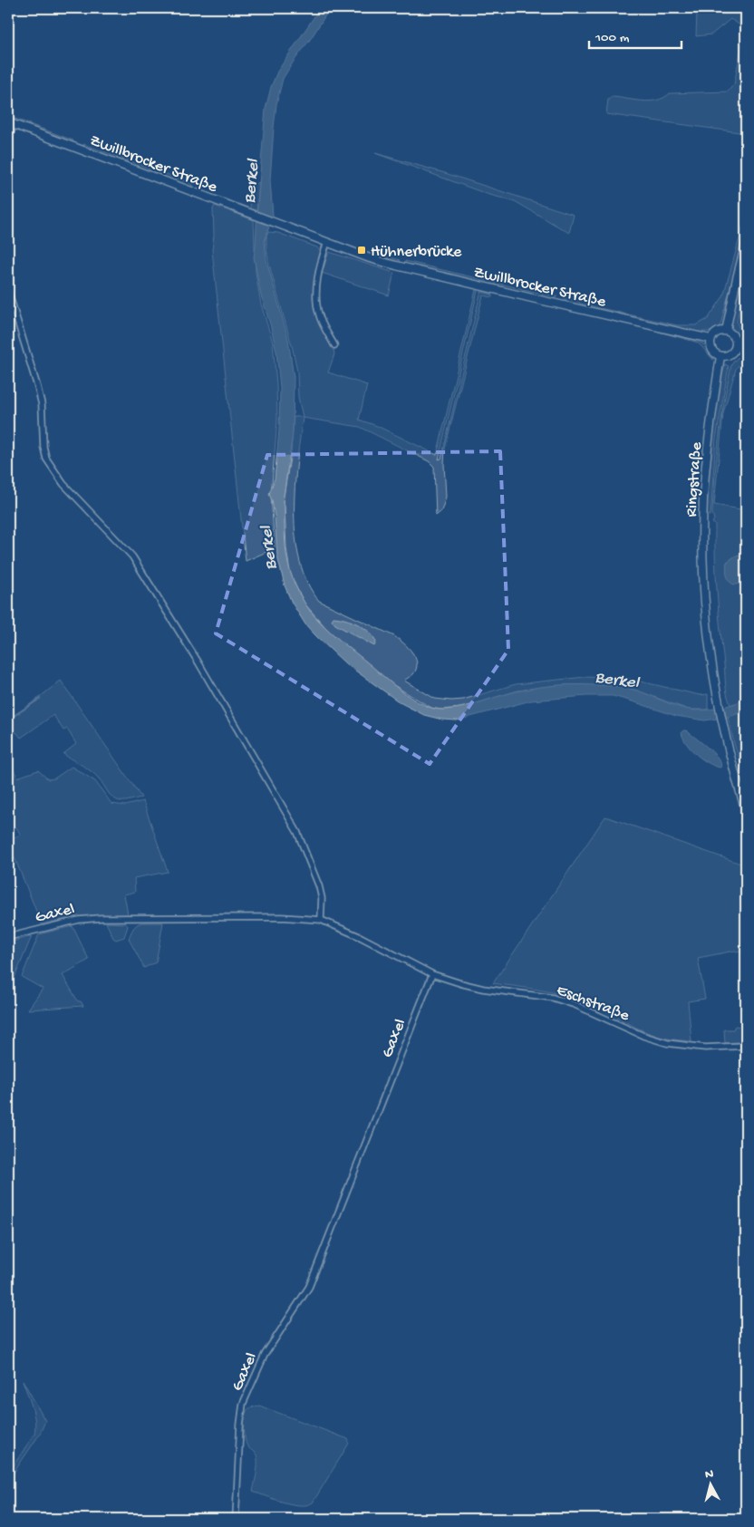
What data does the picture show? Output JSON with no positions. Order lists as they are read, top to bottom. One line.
{"streets":{"main road":["Zwillbrocker Straße","Ringstraße"],"street":["Gaxel","Eschstraße"]},"crossings":[["Zwillbrocker Straße","Ringstraße"],["Gaxel","Eschstraße"]],"water":["Berkel"],"places":{"transit":["Hühnerbrücke"]},"scale_bar":"100 m","north":"top"}
